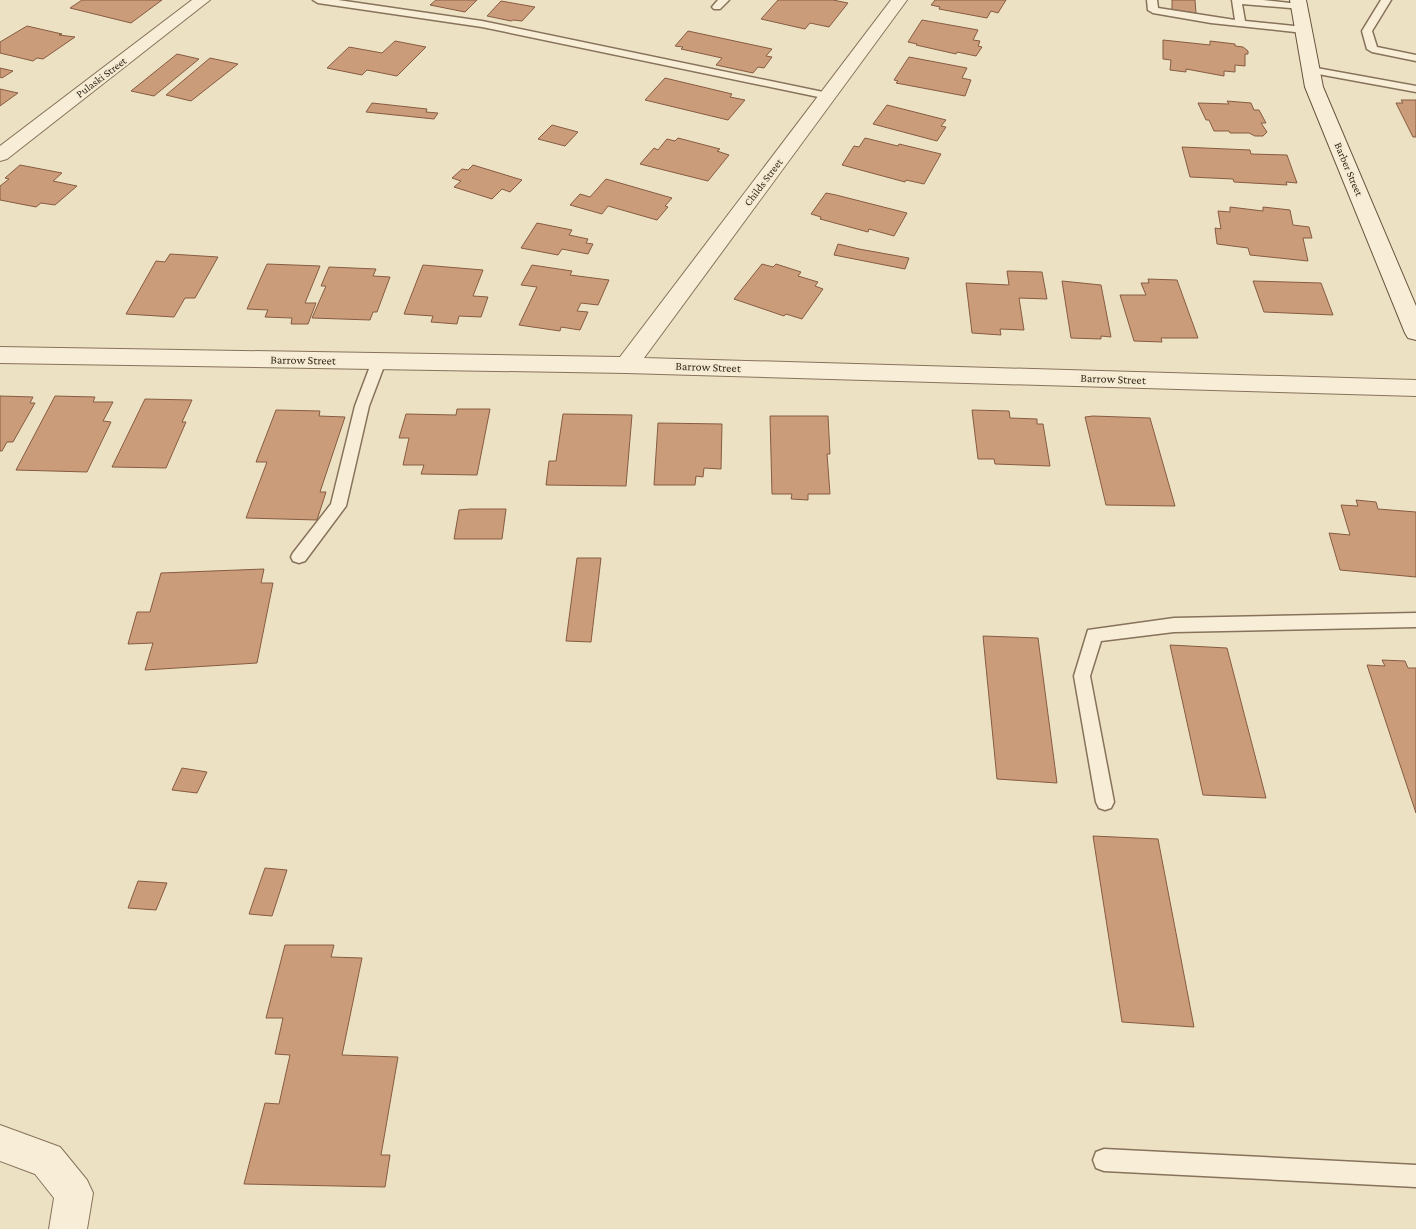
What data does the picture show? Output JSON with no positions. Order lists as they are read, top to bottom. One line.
{"streets":{"street":["Pulaski Street","Barber Street","Childs Street","Barrow Street"]},"crossings":[["Childs Street","Barrow Street"]]}
